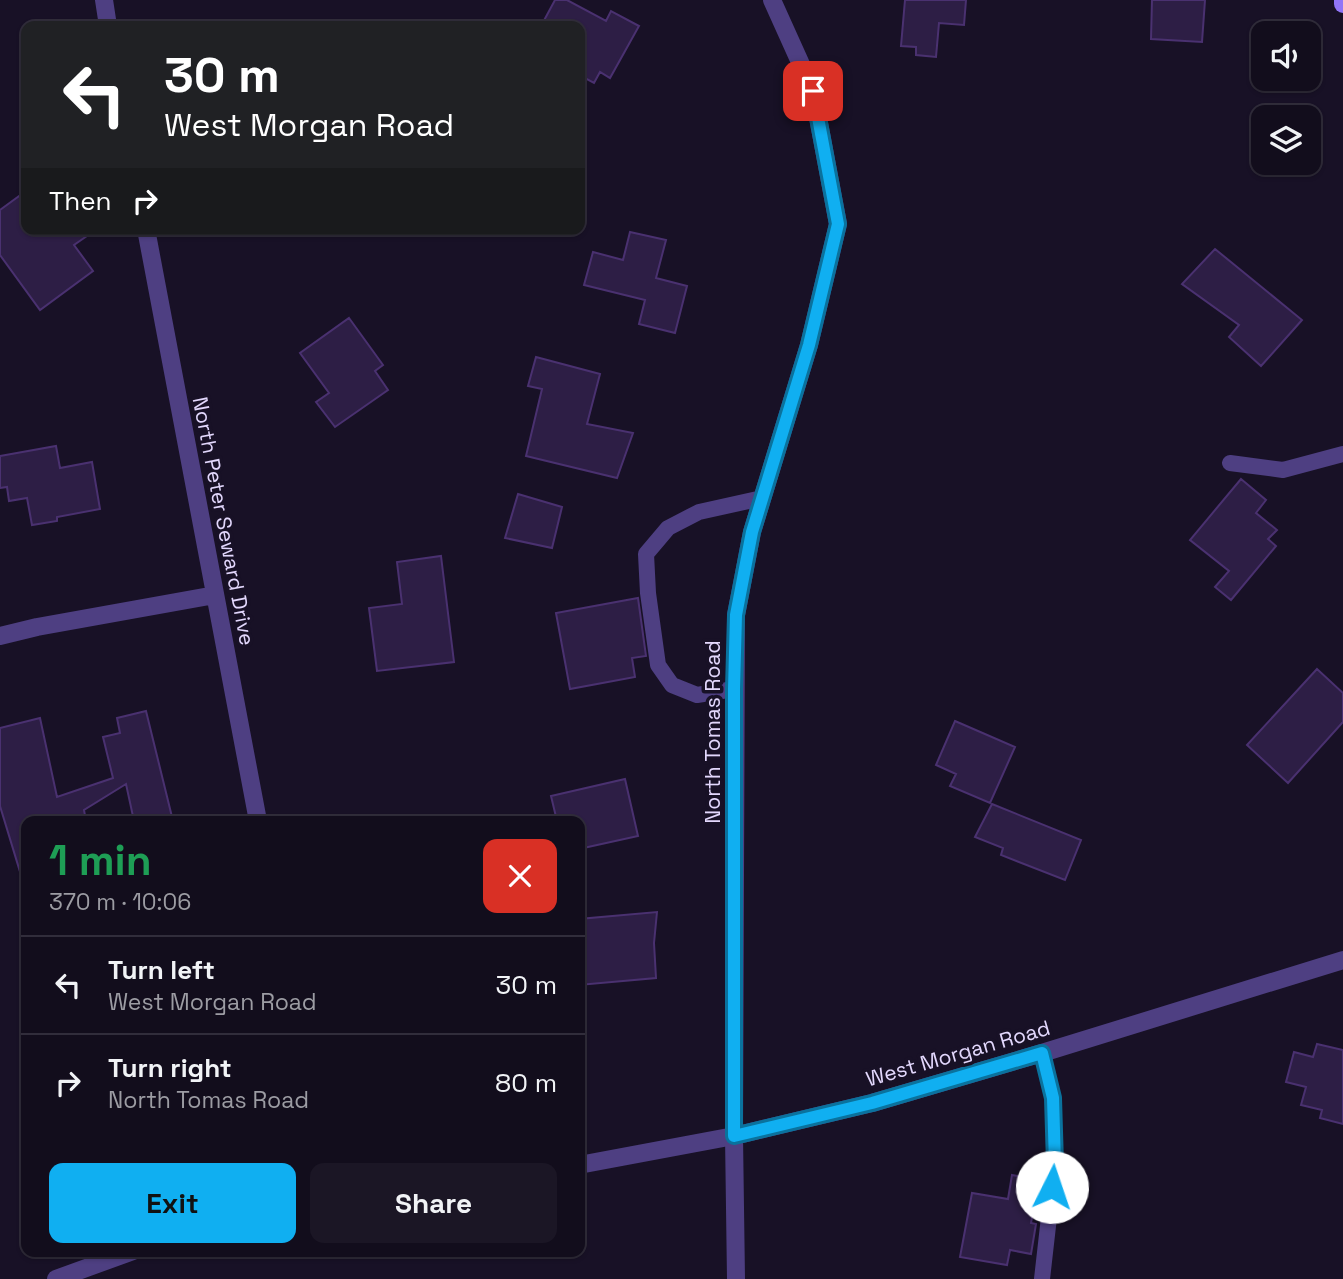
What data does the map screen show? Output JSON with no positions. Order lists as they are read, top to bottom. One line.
{"streets":{"street":["North Peter Seward Drive","North Tomas Road","West Morgan Road"]},"crossings":[["North Tomas Road","West Morgan Road"]],"page":{"turn":["30 m","West Morgan Road"],"then":"Then","heading":["1 min","370 m · 10:06"],"list":[{"name":"Turn left","note":"West Morgan Road","value":"30 m"},{"name":"Turn right","note":"North Tomas Road","value":"80 m"}],"buttons":["Exit","Share"]}}
